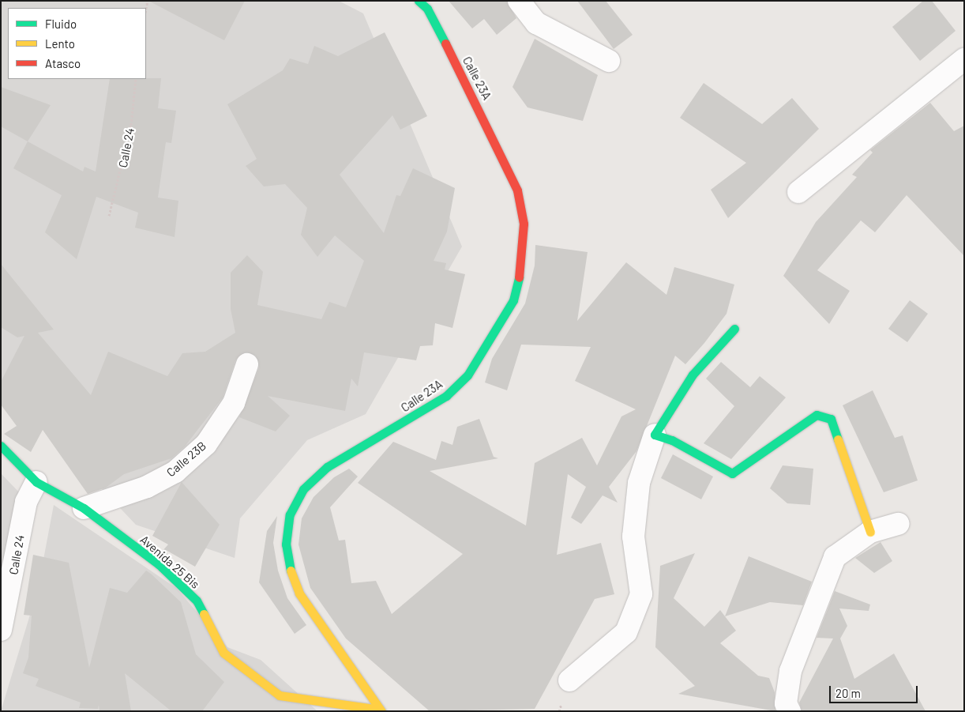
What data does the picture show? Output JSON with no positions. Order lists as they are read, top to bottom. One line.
{"streets":{"street":["Calle 23A","Calle 24","Calle 23B","Avenida 25 Bis"]},"crossings":[["Calle 23A","Avenida 25 Bis"],["Calle 24","Avenida 25 Bis"],["Calle 23B","Avenida 25 Bis"]],"legend":["Fluido","Lento","Atasco"],"scale_bar":"20 m"}
